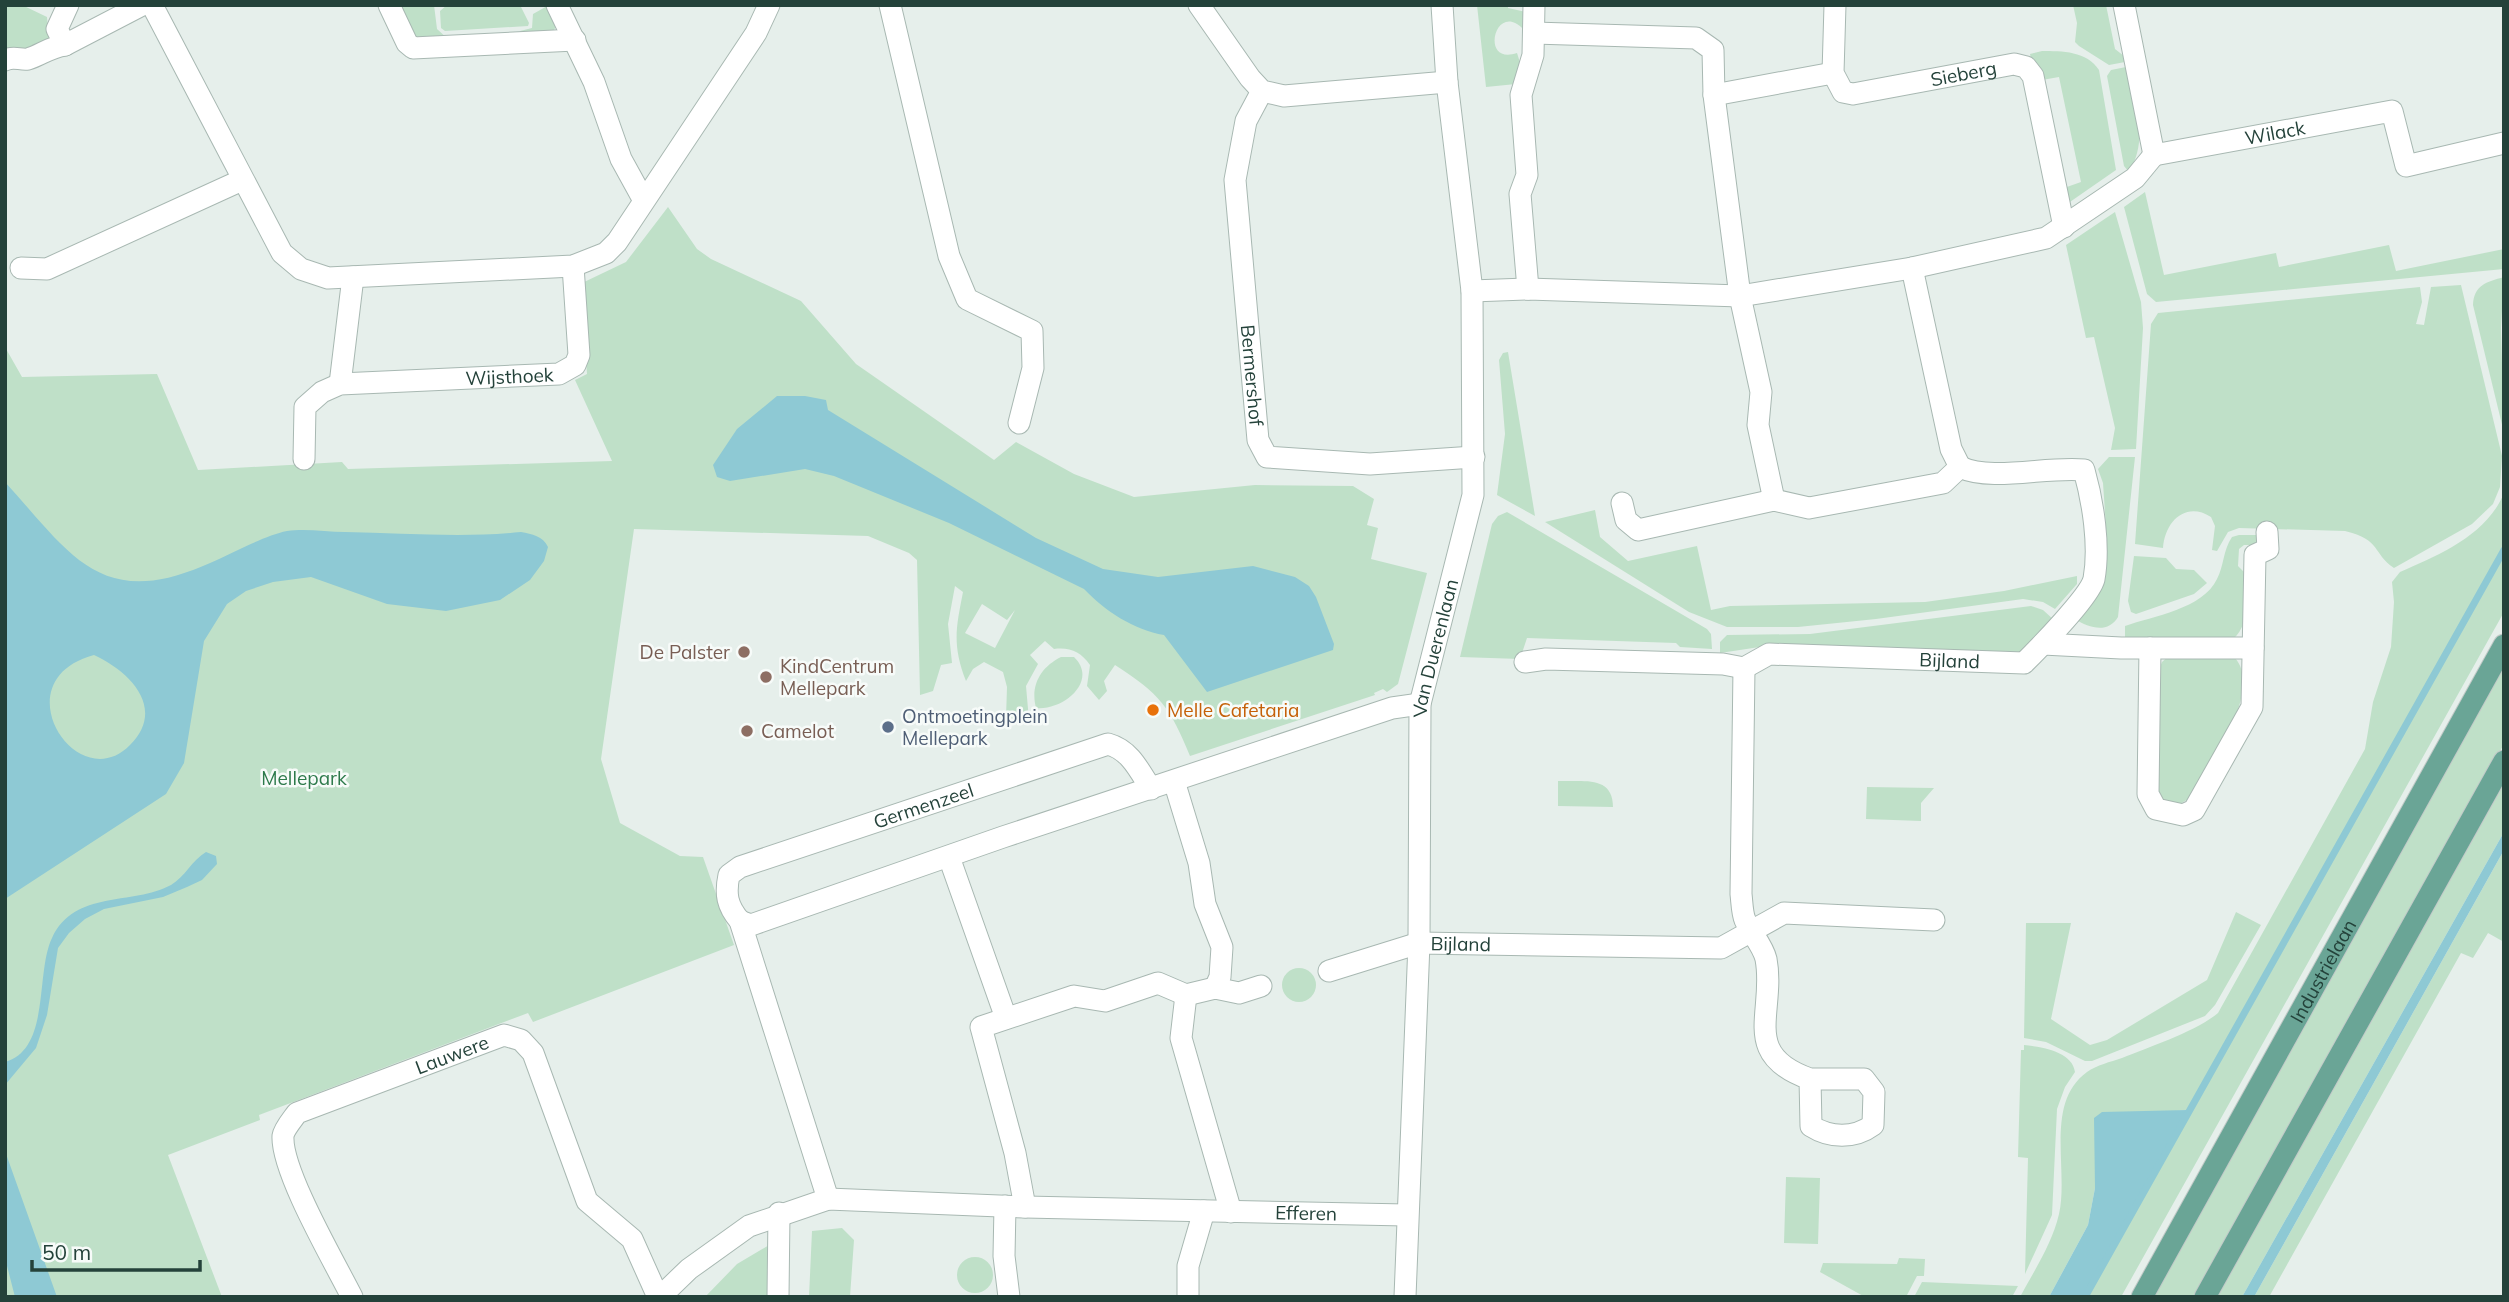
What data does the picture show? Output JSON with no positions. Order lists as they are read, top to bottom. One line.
{"streets":{"main road":["Industrielaan"],"street":["Sieberg","Wilack","Wijsthoek","Bermershof","Van Duerenlaan","Bijland","Germenzeel","Lauwere","Efferen"]},"crossings":[["Bermershof","Van Duerenlaan"],["Van Duerenlaan","Bijland"],["Van Duerenlaan","Efferen"],["Germenzeel","Lauwere"],["Germenzeel","Efferen"],["Lauwere","Efferen"]],"parks":["Mellepark"],"places":["De Palster","KindCentrum Mellepark","Melle Cafetaria","Ontmoetingplein Mellepark","Camelot"],"scale_bar":"50 m"}
